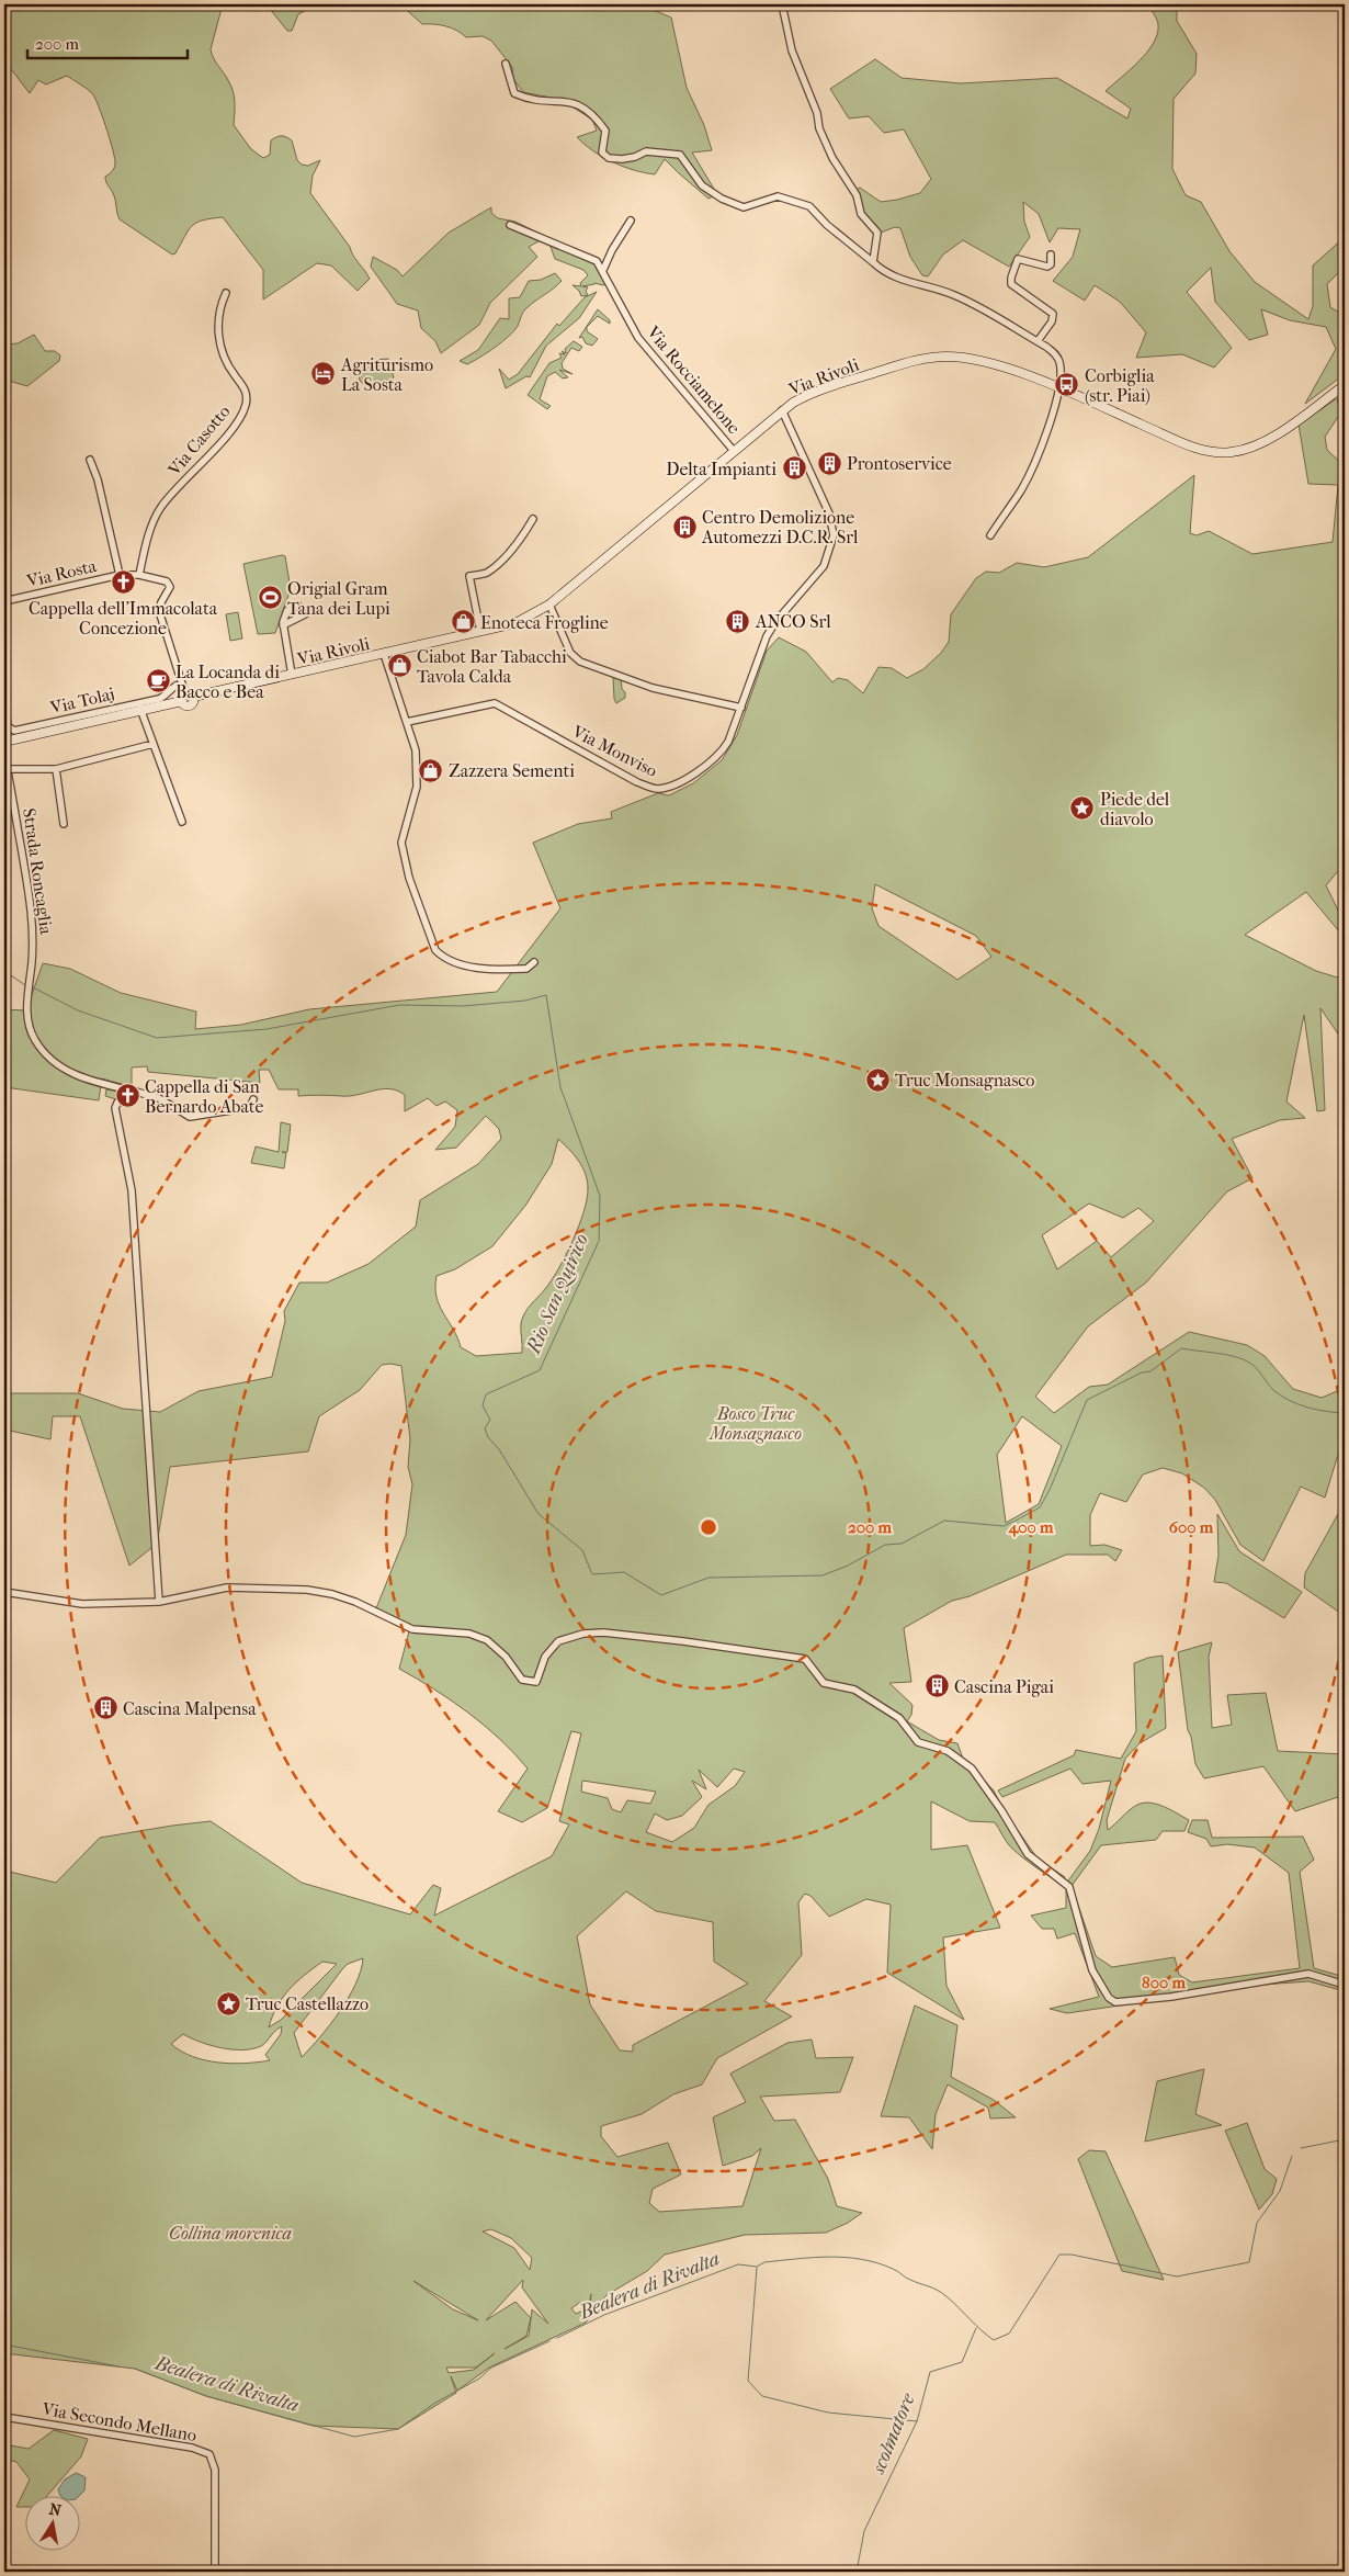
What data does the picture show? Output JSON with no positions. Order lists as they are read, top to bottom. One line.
{"streets":{"street":["Via Rivoli","Via Rocciamelone","Via Casotto","Via Rosta","Via Tolaj","Via Monviso","Strada Roncaglia","Via Secondo Mellano"]},"crossings":[["Via Rivoli","Via Rocciamelone"],["Via Rivoli","Via Rosta"],["Via Rivoli","Via Monviso"],["Via Casotto","Via Rosta"],["Via Rosta","Via Tolaj"]],"water":["Rio San Quirico","Bealera di Rivalta","scolmatore"],"parks":["Bosco Truc Monsagnasco","Collina morenica"],"places":{"hotel":["Agriturismo La Sosta"],"bus stop":["Corbiglia (str. Piai)"],"building":["Prontoservice","Delta Impianti","Centro Demolizione Automezzi D.C.R. Srl","ANCO Srl","Cascina Pigai","Cascina Malpensa"],"church":["Cappella dell'Immacolata Concezione","Cappella di San Bernardo Abate"],"sports":["Origial Gram Tana dei Lupi"],"shop":["Enoteca Frogline","Ciabot Bar Tabacchi Tavola Calda","Zazzera Sementi"],"cafe":["La Locanda di Bacco e Bea"],"place":["Piede del diavolo","Truc Monsagnasco","Truc Castellazzo"]},"scale_bar":"200 m","north":"top","rings":["200 m","400 m","600 m","800 m"]}
